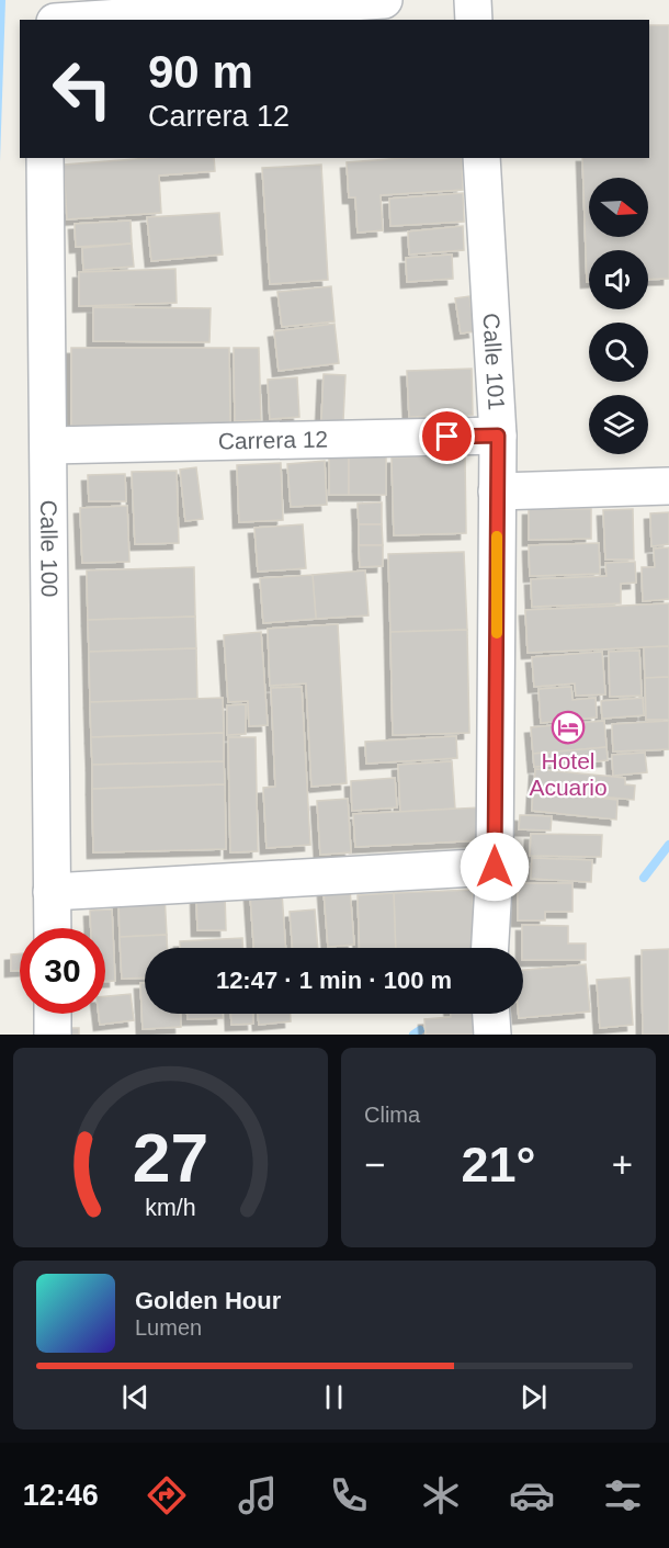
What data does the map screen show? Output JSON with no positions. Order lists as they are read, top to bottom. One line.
{"streets":{"street":["Calle 101","Carrera 12","Calle 100"]},"crossings":[["Calle 101","Carrera 12"],["Carrera 12","Calle 100"]],"places":{"hotel":["Hotel Acuario"]},"north":"right","page":{"turn":["90 m","Carrera 12"],"limit":"30","trip":"12:47 · 1 min · 100 m","tile":"Clima","heat":["−","21°","+"],"song":["Golden Hour","Lumen"],"tabs":"12:46","gauge":["27","km/h"]}}
